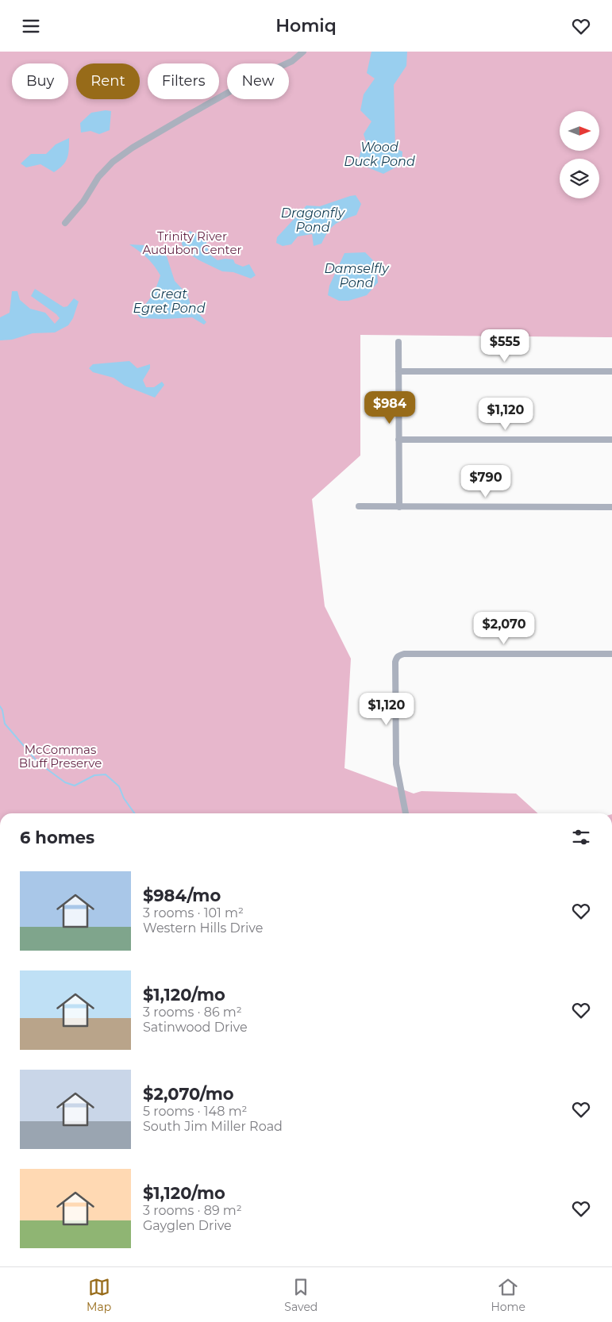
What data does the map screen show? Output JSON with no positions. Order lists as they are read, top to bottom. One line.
{"water":["Wood Duck Pond","Dragonfly Pond","Damselfly Pond","Great Egret Pond"],"parks":["Trinity River Audubon Center","McCommas Bluff Preserve"],"north":"right","page":{"header":"Homiq","chip":["Buy","Rent","Filters","New"],"price":["$555","$984","$1,120","$790","$2,070","$1,120"],"heading":"6 homes","list":[{"name":"$984/mo","note":"3 rooms · 101 m² · Western Hills Drive"},{"name":"$1,120/mo","note":"3 rooms · 86 m² · Satinwood Drive"},{"name":"$2,070/mo","note":"5 rooms · 148 m² · South Jim Miller Road"},{"name":"$1,120/mo","note":"3 rooms · 89 m² · Gayglen Drive"}],"tabs":["Map","Saved","Home"]}}
